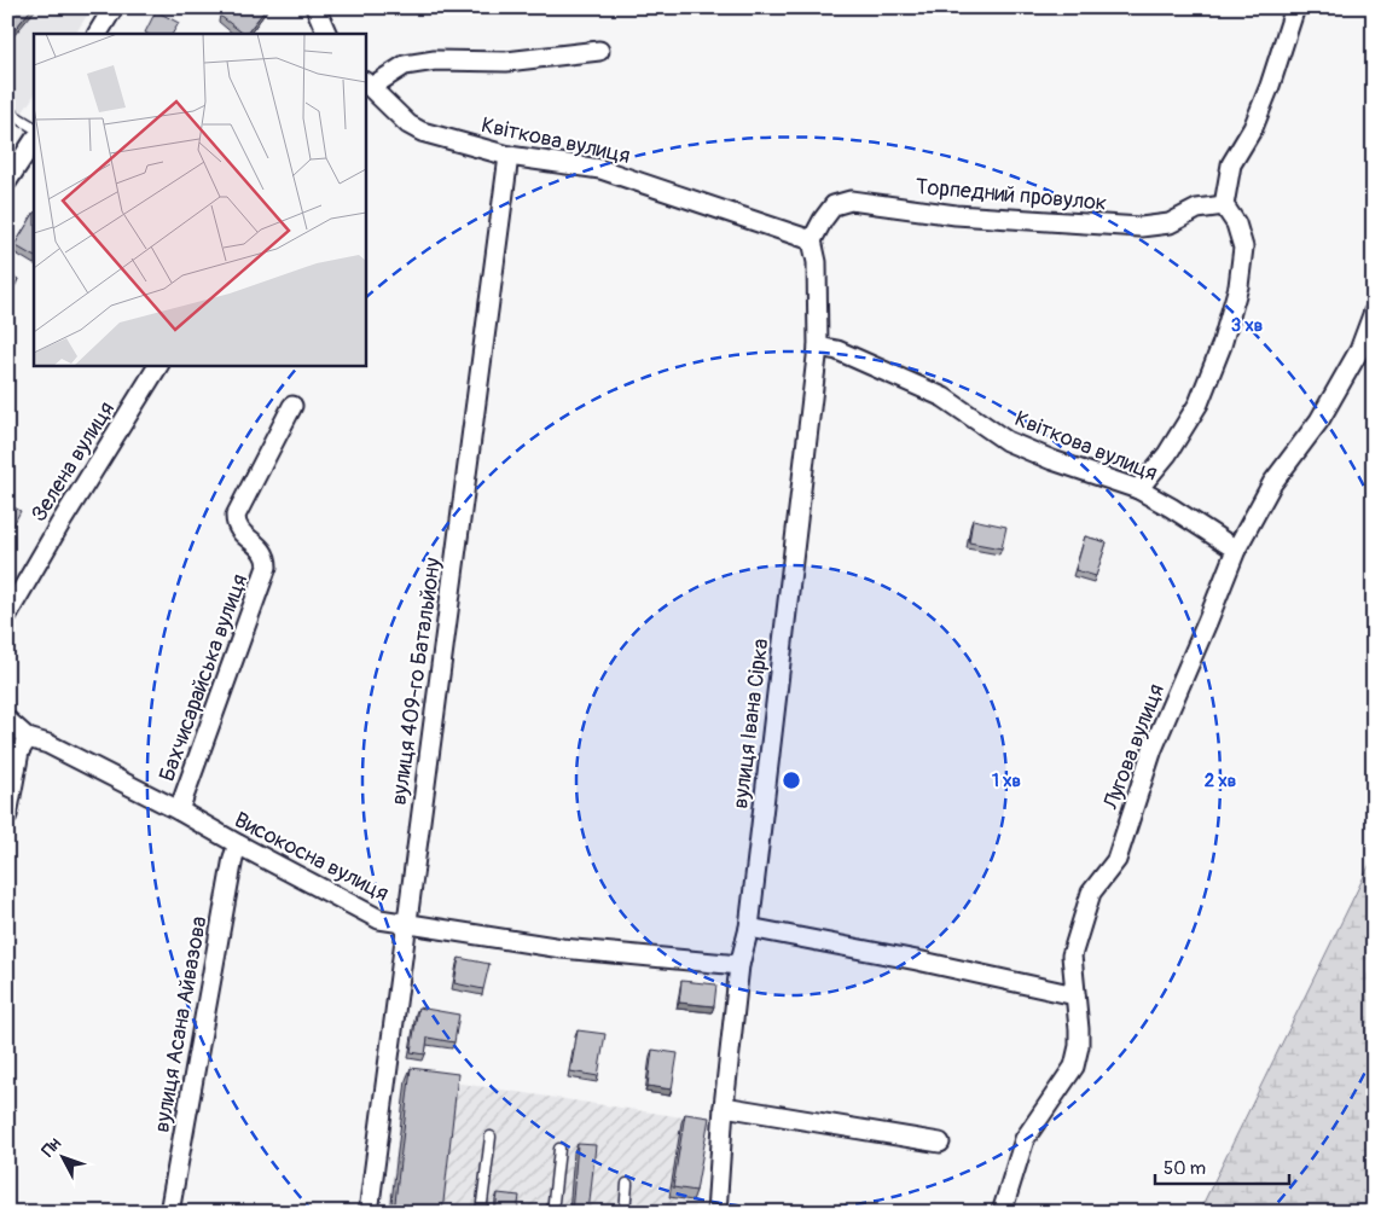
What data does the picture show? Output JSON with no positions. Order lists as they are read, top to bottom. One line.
{"streets":{"street":["Квіткова вулиця","Торпедний провулок","Зелена вулиця","Бахчисарайська вулиця","вулиця 409-го Батальйону","вулиця Івана Сірка","Лугова вулиця","Високосна вулиця","вулиця Асана Айвазова"]},"crossings":[["Квіткова вулиця","Торпедний провулок"],["Квіткова вулиця","вулиця 409-го Батальйону"],["Квіткова вулиця","вулиця Івана Сірка"],["Квіткова вулиця","Лугова вулиця"],["Торпедний провулок","вулиця Івана Сірка"],["Бахчисарайська вулиця","Високосна вулиця"],["вулиця 409-го Батальйону","Високосна вулиця"],["вулиця Івана Сірка","Високосна вулиця"],["Високосна вулиця","вулиця Асана Айвазова"]],"scale_bar":"50 m","north":"top left","rings":["3 хв","1 хв","2 хв"]}
